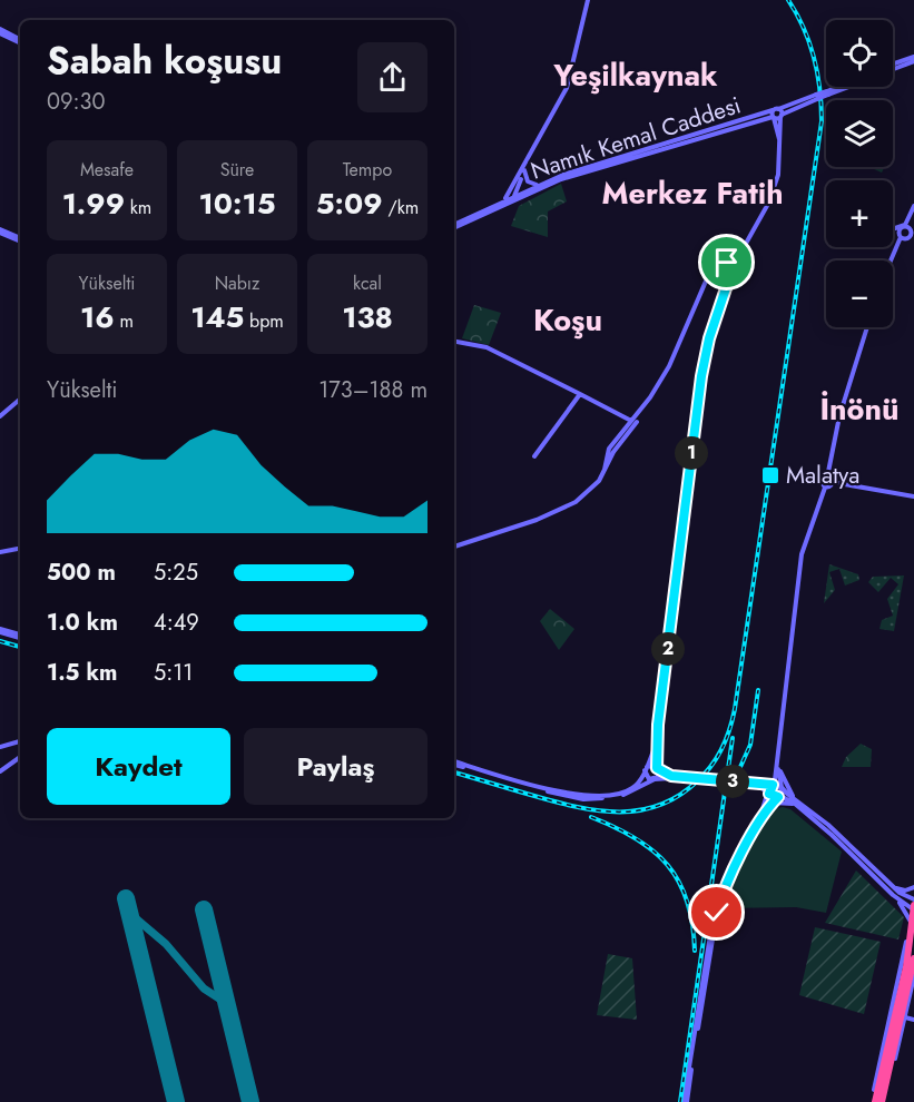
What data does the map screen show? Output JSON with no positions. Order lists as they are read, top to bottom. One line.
{"streets":{"main road":["Namık Kemal Caddesi"]},"districts":["Yeşilkaynak","Merkez Fatih","Koşu","İnönü"],"places":{"transit":["Malatya"]},"page":{"map_buttons":["+","−"],"heading":["Sabah koşusu","09:30"],"stats":[["Mesafe","1.99 km"],["Süre","10:15"],["Tempo","5:09 /km"],["Yükselti","16 m"],["Nabız","145 bpm"],["kcal","138"]],"chart":["Yükselti","173–188 m"],"pins":["1","2","3"],"list":[{"name":"500 m","note":"5:25"},{"name":"1.0 km","note":"4:49"},{"name":"1.5 km","note":"5:11"}],"buttons":["Kaydet","Paylaş"]}}
